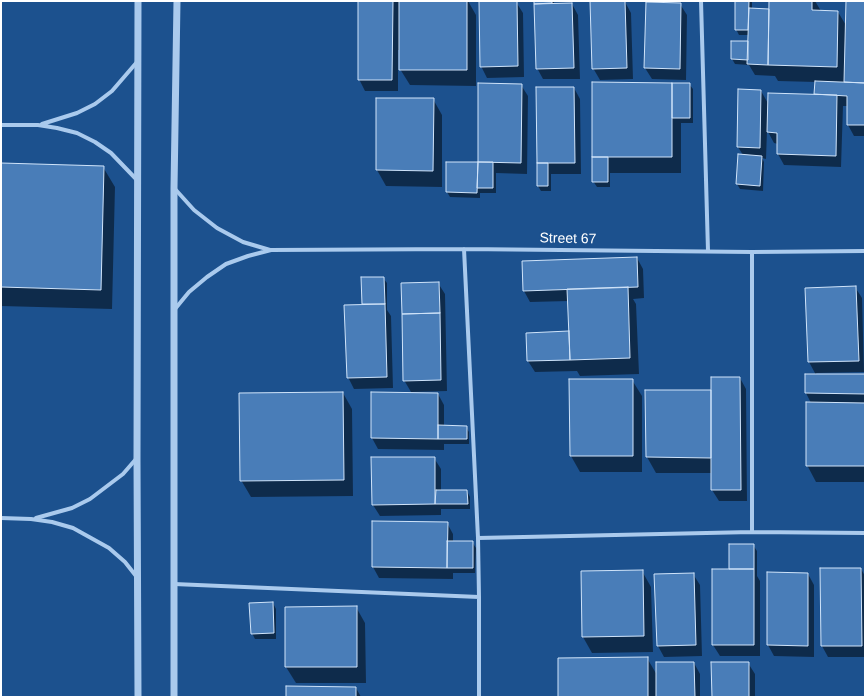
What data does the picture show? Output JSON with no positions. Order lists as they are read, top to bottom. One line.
{"streets":{"street":["Street 67"]}}
